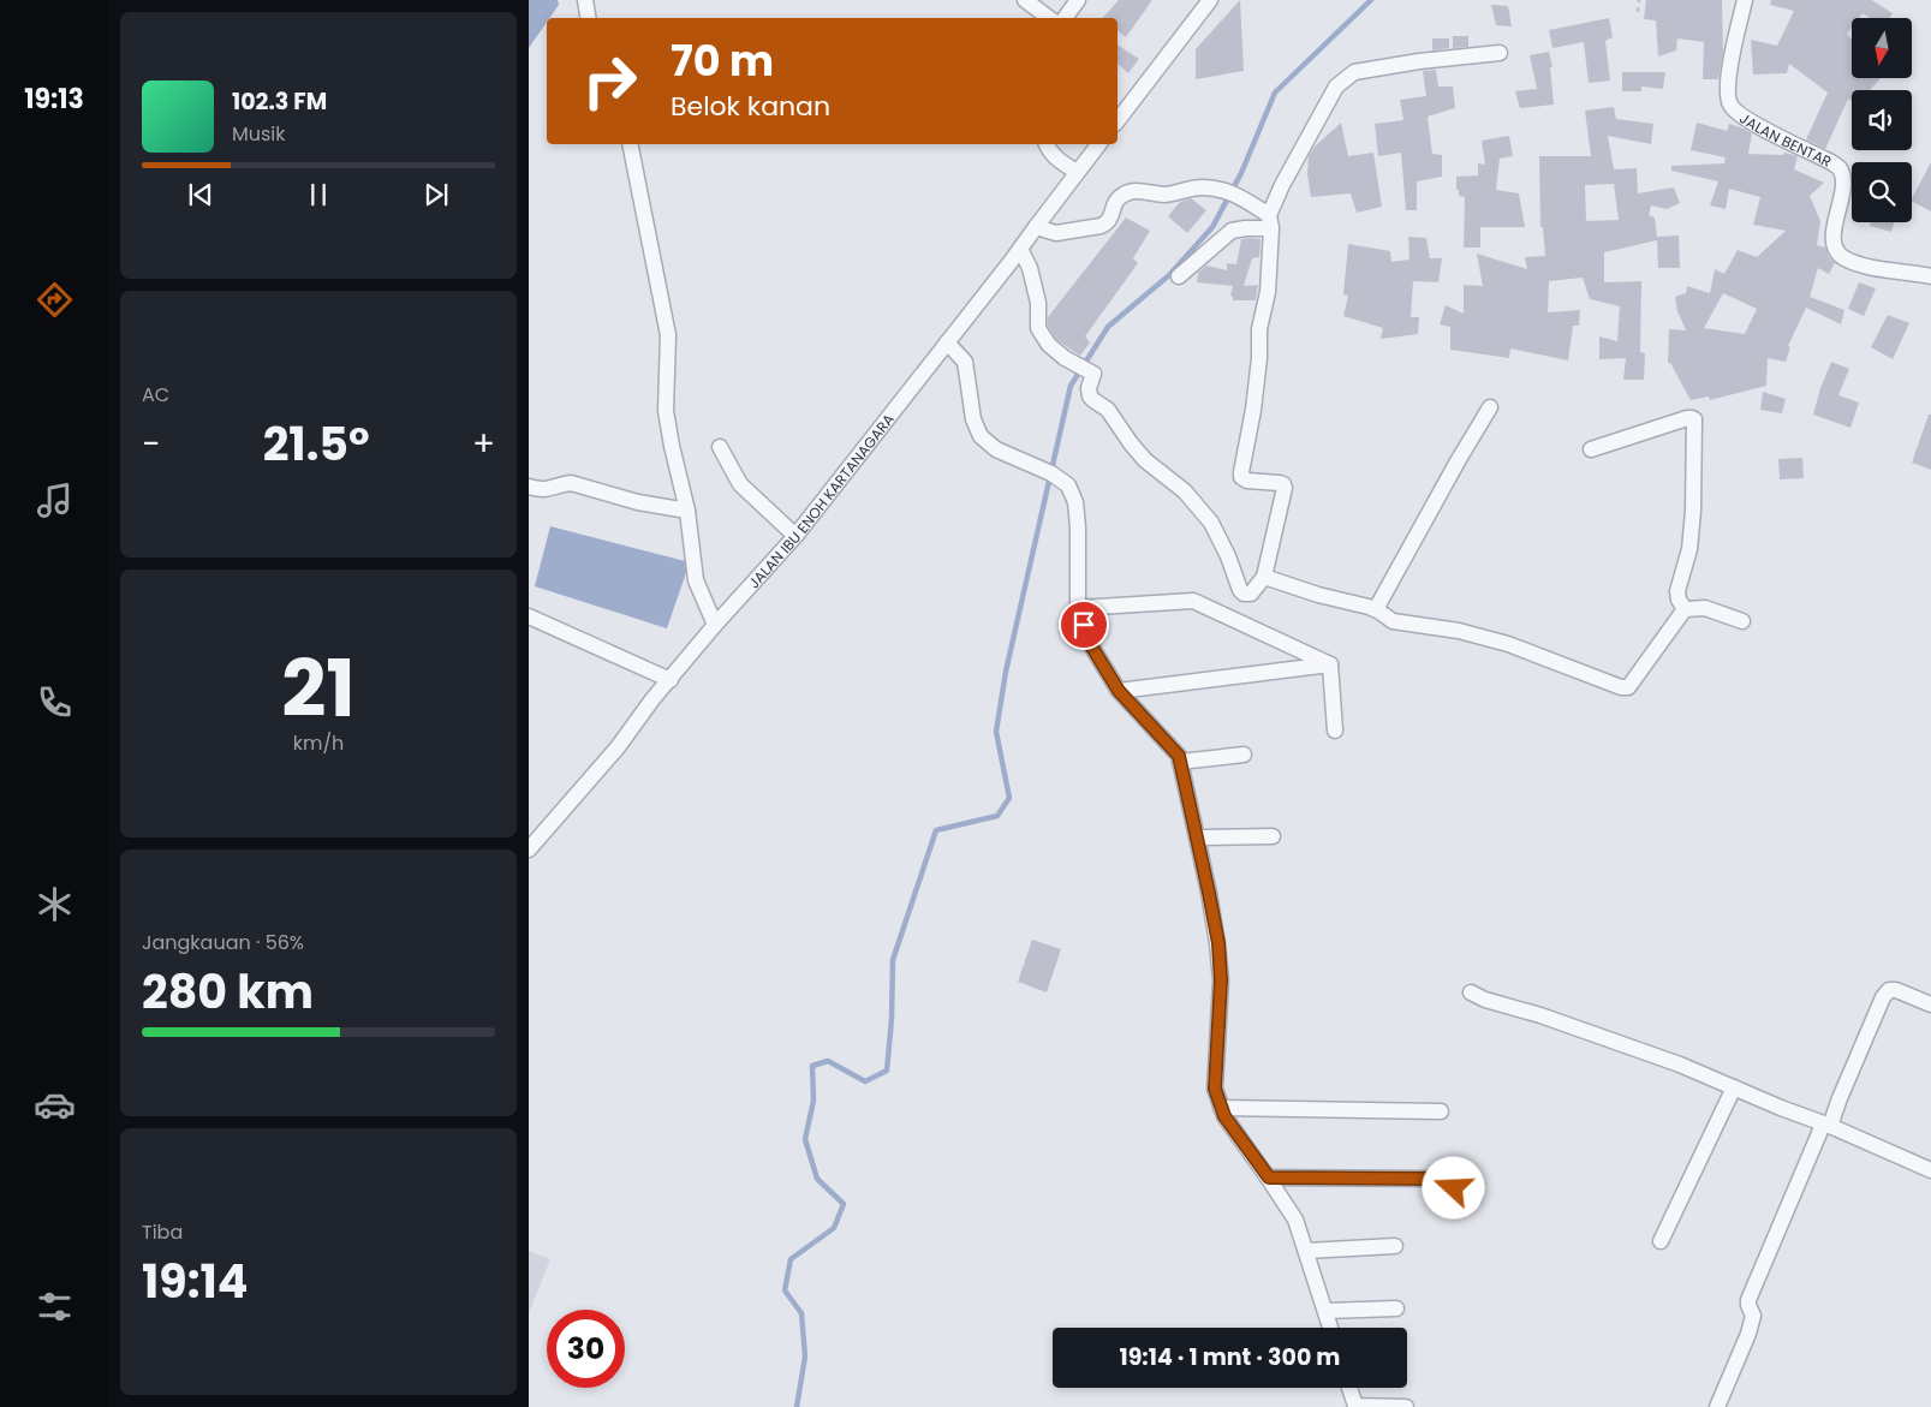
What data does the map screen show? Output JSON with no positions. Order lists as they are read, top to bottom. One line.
{"streets":{"street":["JALAN BENTAR","JALAN IBU ENOH KARTANAGARA"]},"north":"bottom","page":{"tabs":"19:13","turn":["70 m","Belok kanan"],"song":["102.3 FM","Musik"],"tile":["AC",["21","km/h"],["Jangkauan · 56%","280 km"],["Tiba","19:14"]],"heat":["−","21.5°","+"],"limit":"30","trip":"19:14 · 1 mnt · 300 m"}}
